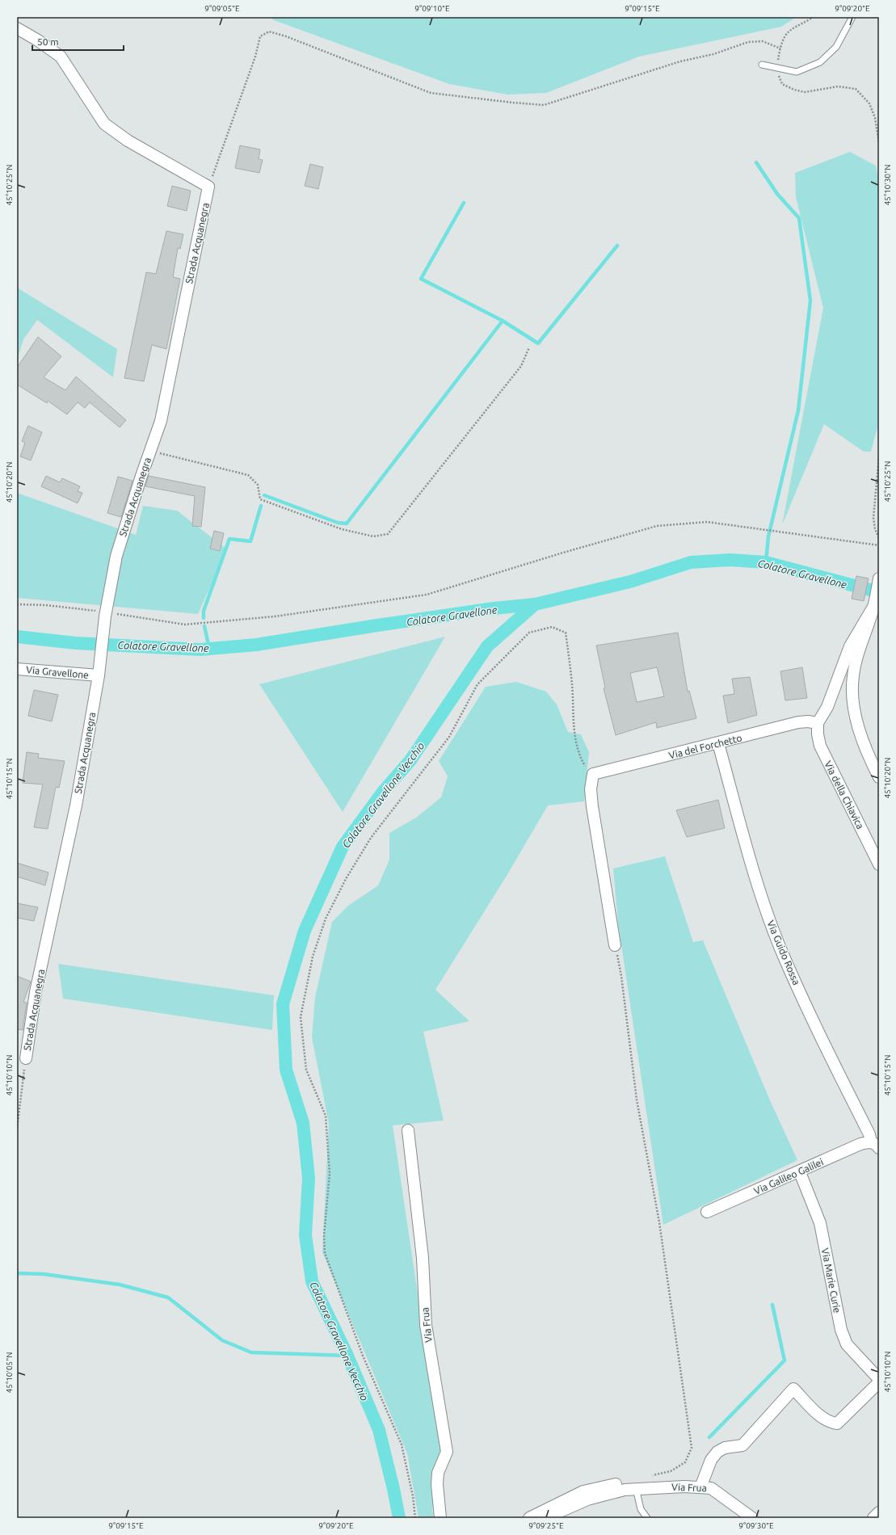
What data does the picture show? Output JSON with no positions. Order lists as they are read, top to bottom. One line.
{"streets":{"street":["Strada Acquanegra","Via Gravellone","Via del Forchetto","Via della Chiavica","Via Guido Rossa","Via Galileo Galilei","Via Marie Curie","Via Frua"]},"crossings":[["Strada Acquanegra","Via Gravellone"],["Via del Forchetto","Via della Chiavica"],["Via del Forchetto","Via Guido Rossa"],["Via Guido Rossa","Via Galileo Galilei"],["Via Galileo Galilei","Via Marie Curie"]],"water":["Colatore Gravellone","Colatore Gravellone Vecchio"],"scale_bar":"50 m","coordinates":["9°09'05\"E","9°09'10\"E","9°09'15\"E","9°09'20\"E","45°10'30\"N","45°10'25\"N","45°10'20\"N","45°10'15\"N","45°10'10\"N","45°10'05\"N","9°09'25\"E","9°09'30\"E"]}
